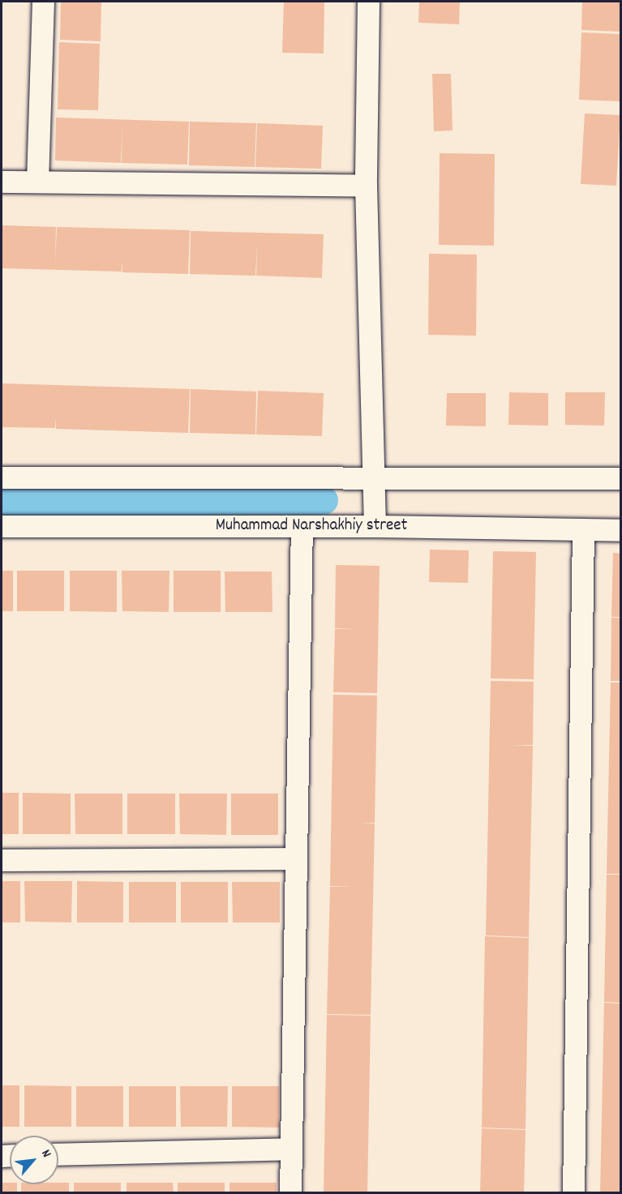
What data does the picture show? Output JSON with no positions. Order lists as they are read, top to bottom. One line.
{"streets":{"street":["Muhammad Narshakhiy street"]},"north":"top right"}
